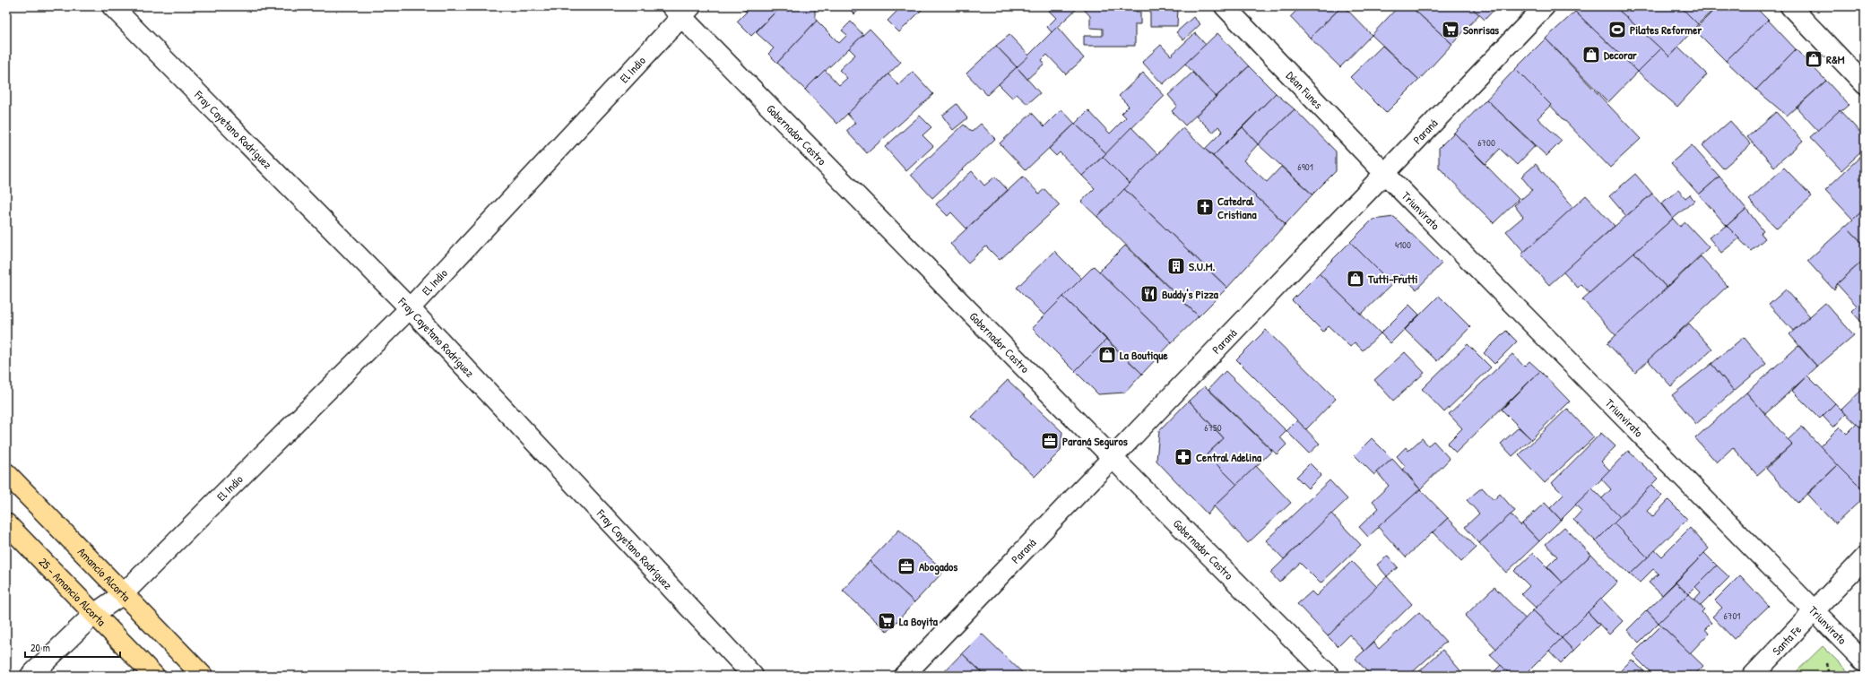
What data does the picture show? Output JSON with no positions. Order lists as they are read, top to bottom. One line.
{"streets":{"main road":["Amancio Alcorta","25 - Amancio Alcorta"],"street":["El Indio","Déan Funes","Fray Cayetano Rodríguez","Paraná","Gobernador Castro","Triunvirato","Santa Fe"]},"crossings":[["El Indio","Fray Cayetano Rodríguez"],["El Indio","Gobernador Castro"],["El Indio","Amancio Alcorta"],["El Indio","25 - Amancio Alcorta"],["Déan Funes","Paraná"],["Déan Funes","Triunvirato"],["Paraná","Gobernador Castro"],["Paraná","Triunvirato"],["Triunvirato","Santa Fe"]],"places":{"supermarket":["Sonrisas","La Boyita"],"sports":["Pilates Reformer"],"shop":["Decorar","R&M","Tutti-Frutti","La Boutique"],"church":["Catedral Cristiana"],"building":["S.U.M."],"restaurant":["Buddy's Pizza"],"office":["Paraná Seguros","Abogados"],"pharmacy":["Central Adelina"]},"house_numbers":["6700","6901","4100","6750","6701"],"scale_bar":"20 m"}
